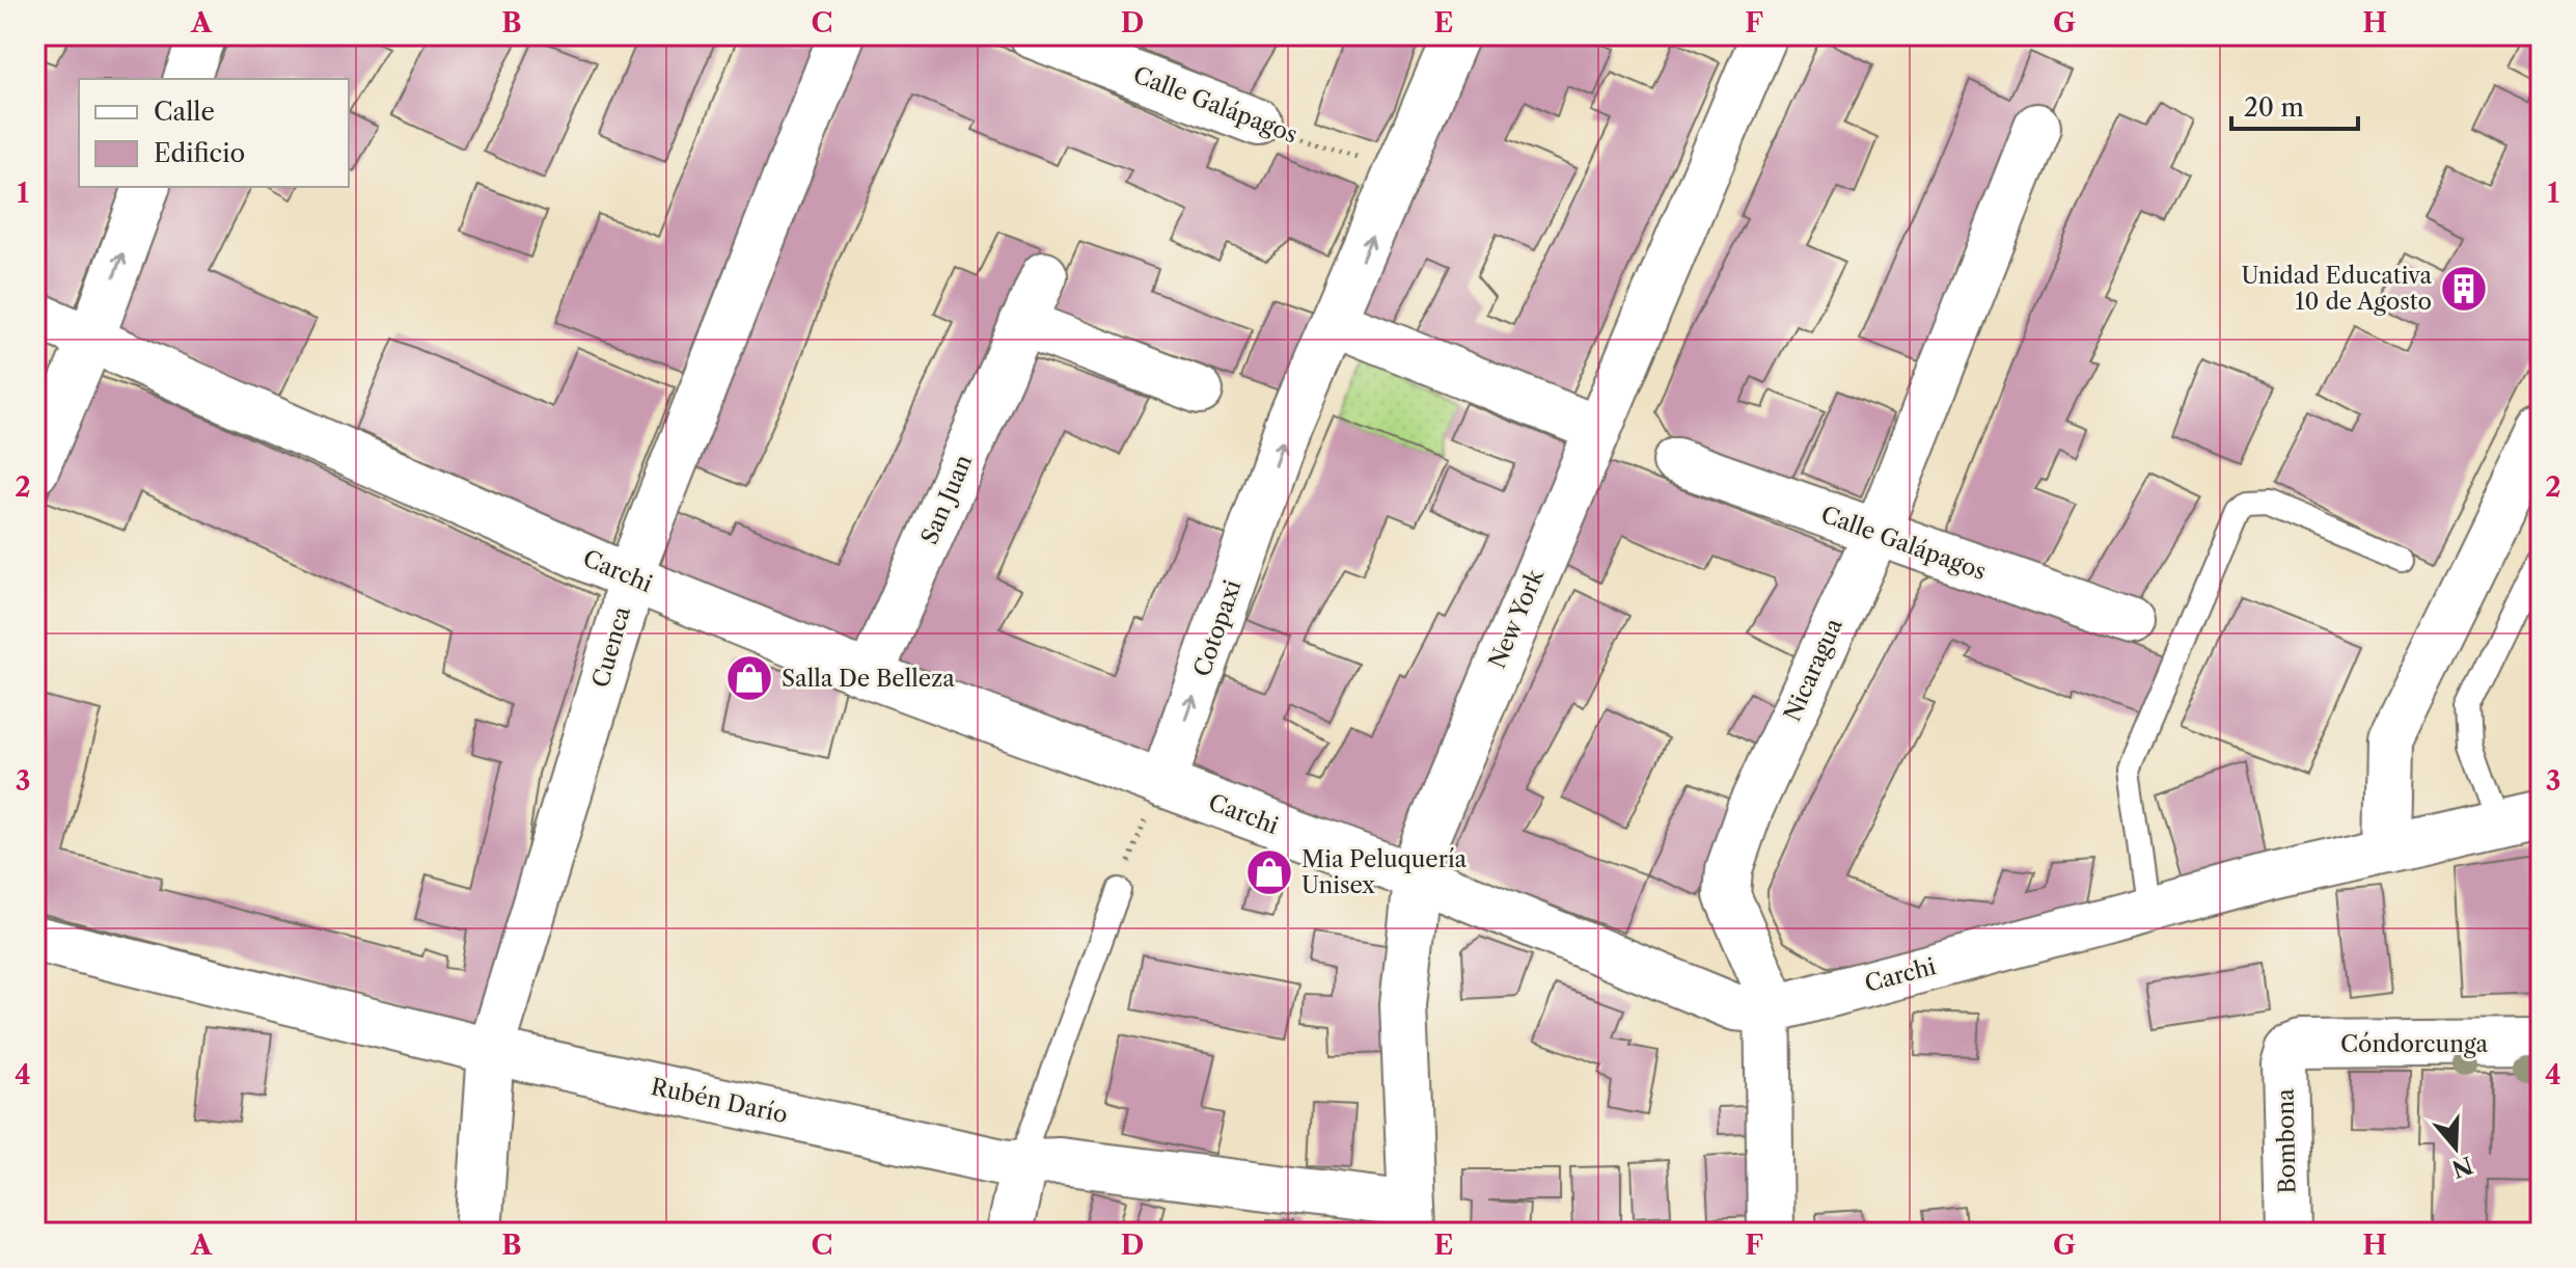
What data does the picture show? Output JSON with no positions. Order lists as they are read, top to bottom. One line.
{"streets":{"street":["Calle Galápagos","San Juan","Carchi","New York","Cotopaxi","Cuenca","Nicaragua","Cóndorcunga","Rubén Darío","Bombona"]},"crossings":[["Calle Galápagos","Cotopaxi"],["Calle Galápagos","Nicaragua"],["San Juan","Carchi"],["Carchi","New York"],["Carchi","Cotopaxi"],["Carchi","Cuenca"],["Carchi","Nicaragua"],["New York","Rubén Darío"],["Cuenca","Rubén Darío"],["Cóndorcunga","Bombona"]],"one_way":["Cotopaxi"],"places":{"building":["Unidad Educativa 10 de Agosto"],"shop":["Salla De Belleza","Mia Peluquería Unisex"]},"legend":["Calle","Edificio"],"scale_bar":"20 m","north":"bottom","grid":{"columns":["A","B","C","D","E","F","G","H"],"rows":["1","2","3","4"]}}
